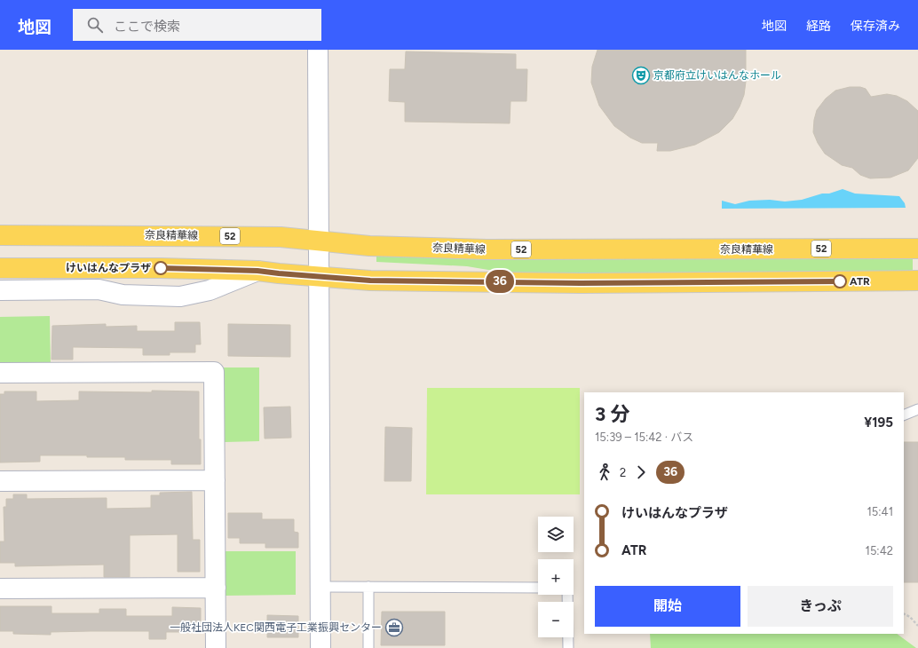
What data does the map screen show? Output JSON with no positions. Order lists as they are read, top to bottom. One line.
{"streets":{"main road":["奈良精華線","52"]},"places":{"theatre":["京都府立けいはんなホール"],"other":["けいはんなプラザ","ATR"],"office":["一般社団法人KEC関西電子工業振興センター"]},"lines":["bus line 36"],"page":{"header":"地図","search":"ここで検索","nav":["地図","経路","保存済み"],"on_map":"36","heading":["3 分","15:39 – 15:42 · バス","¥195"],"legs":["2","36"],"list":[{"name":"けいはんなプラザ","value":"15:41"},{"name":"ATR","value":"15:42"}],"map_buttons":["+","−"],"buttons":["開始","きっぷ"]}}
